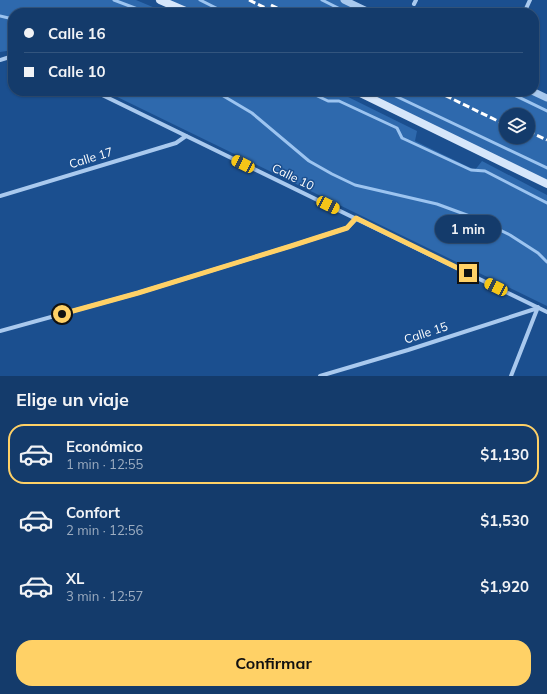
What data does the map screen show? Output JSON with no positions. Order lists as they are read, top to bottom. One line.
{"streets":{"street":["Calle 17","Calle 10","Calle 15"]},"crossings":[["Calle 17","Calle 10"],["Calle 10","Calle 15"]],"page":{"banner":["Calle 16","Calle 10"],"bubble":"1 min","heading":"Elige un viaje","list":[{"name":"Económico","note":"1 min · 12:55","value":"$1,130"},{"name":"Confort","note":"2 min · 12:56","value":"$1,530"},{"name":"XL","note":"3 min · 12:57","value":"$1,920"}],"buttons":"Confirmar"}}
